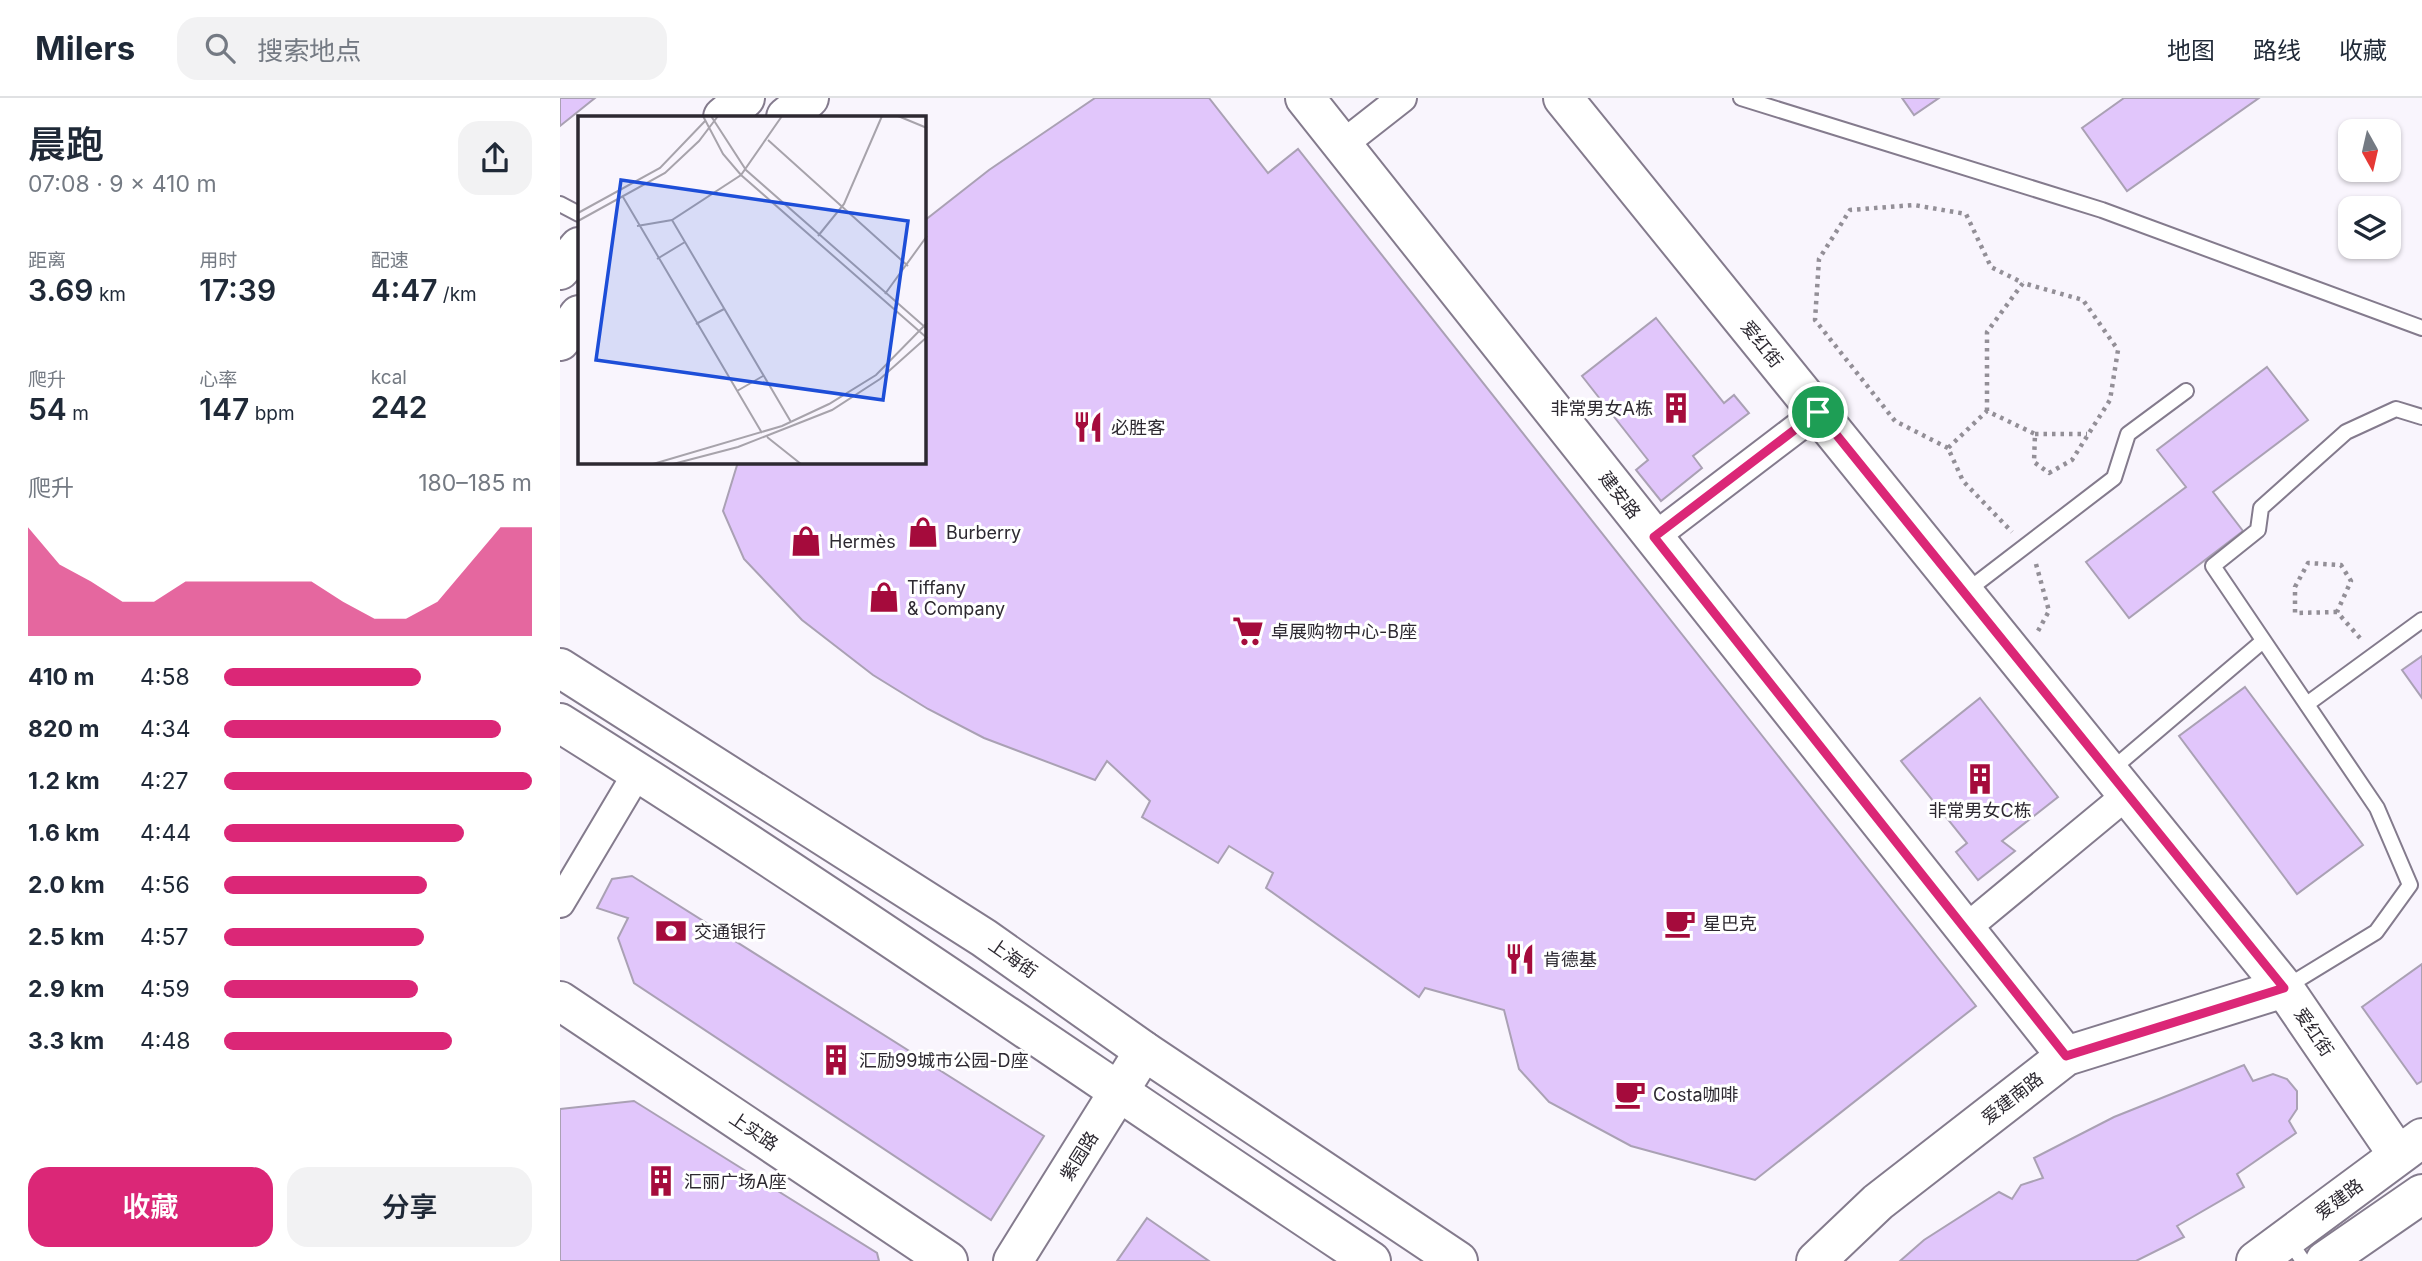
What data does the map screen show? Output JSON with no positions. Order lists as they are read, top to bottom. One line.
{"streets":{"street":["爱红街","建安路","上海街","爱建南路","上实路","紫园路","爱建路"]},"crossings":[["爱红街","爱建南路"],["爱红街","爱建路"],["建安路","爱建南路"],["上海街","紫园路"]],"places":{"building":["非常男女A栋","非常男女C栋","汇励99城市公园-D座","汇丽广场A座"],"restaurant":["必胜客","肯德基"],"shop":["Burberry","Hermès","Tiffany & Company"],"supermarket":["卓展购物中心-B座"],"cafe":["星巴克","Costa咖啡"],"bank":["交通银行"]},"north":"bottom","page":{"header":"Milers","search":"搜索地点","nav":["地图","路线","收藏"],"heading":["晨跑","07:08 · 9 × 410 m"],"stats":[["距离","3.69 km"],["用时","17:39"],["配速","4:47 /km"],["爬升","54 m"],["心率","147 bpm"],["kcal","242"]],"chart":["爬升","180–185 m"],"list":[{"name":"410 m","note":"4:58"},{"name":"820 m","note":"4:34"},{"name":"1.2 km","note":"4:27"},{"name":"1.6 km","note":"4:44"},{"name":"2.0 km","note":"4:56"},{"name":"2.5 km","note":"4:57"},{"name":"2.9 km","note":"4:59"},{"name":"3.3 km","note":"4:48"}],"buttons":["收藏","分享"]}}
